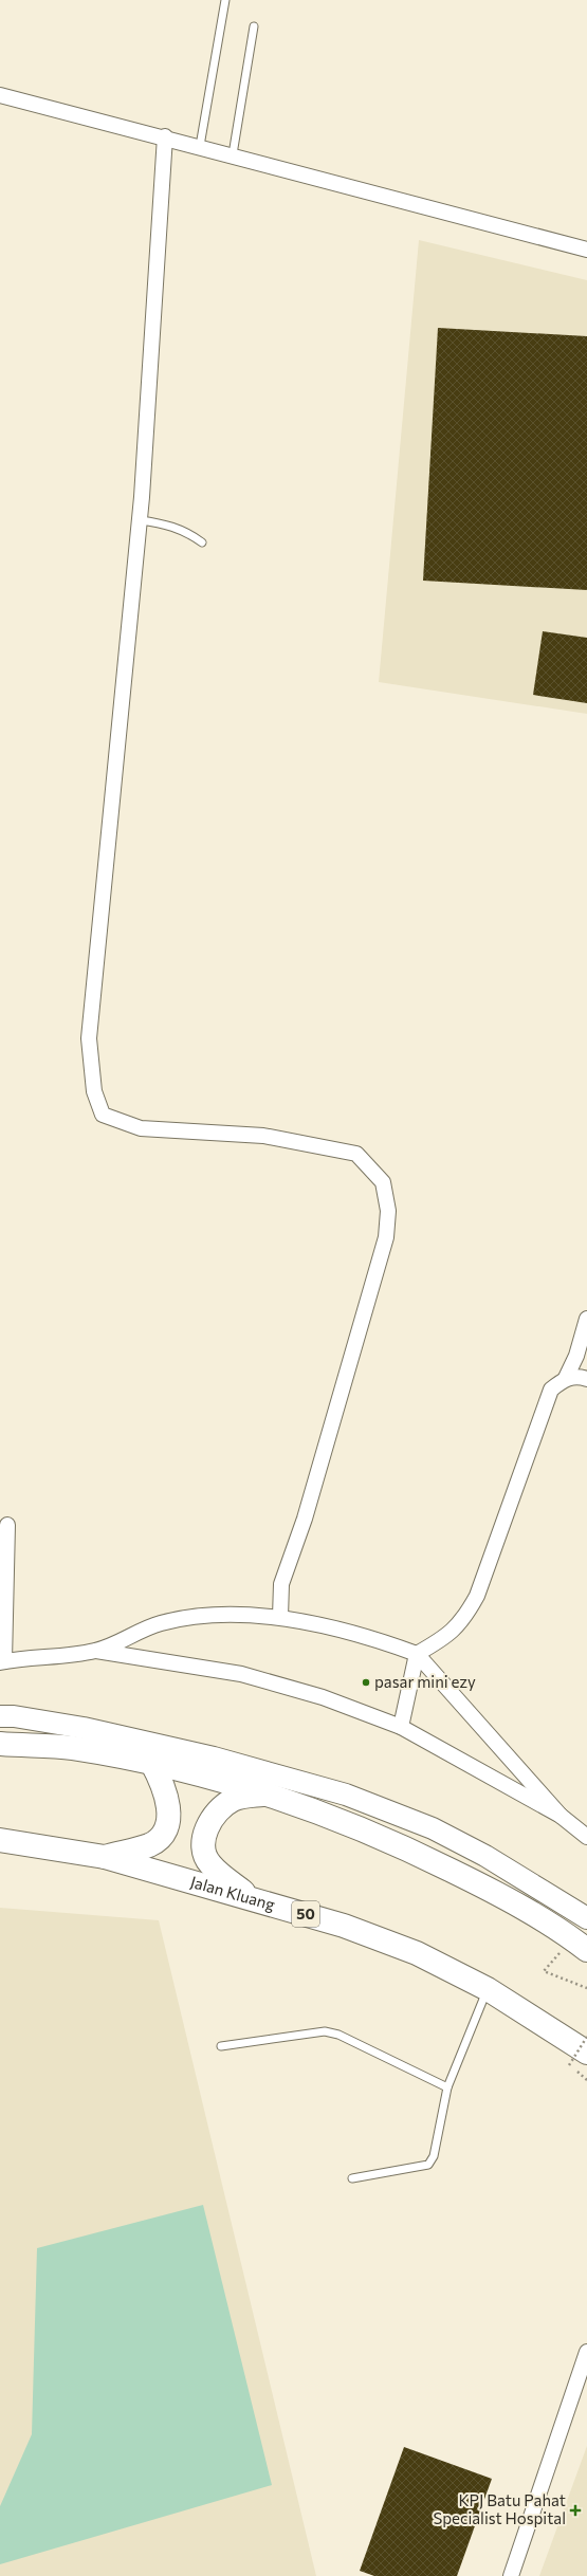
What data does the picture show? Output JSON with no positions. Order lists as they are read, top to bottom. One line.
{"streets":{"highway":["Jalan Kluang","50"]},"places":{"other":["pasar mini ezy"],"health":["KPJ Batu Pahat Specialist Hospital"]}}
